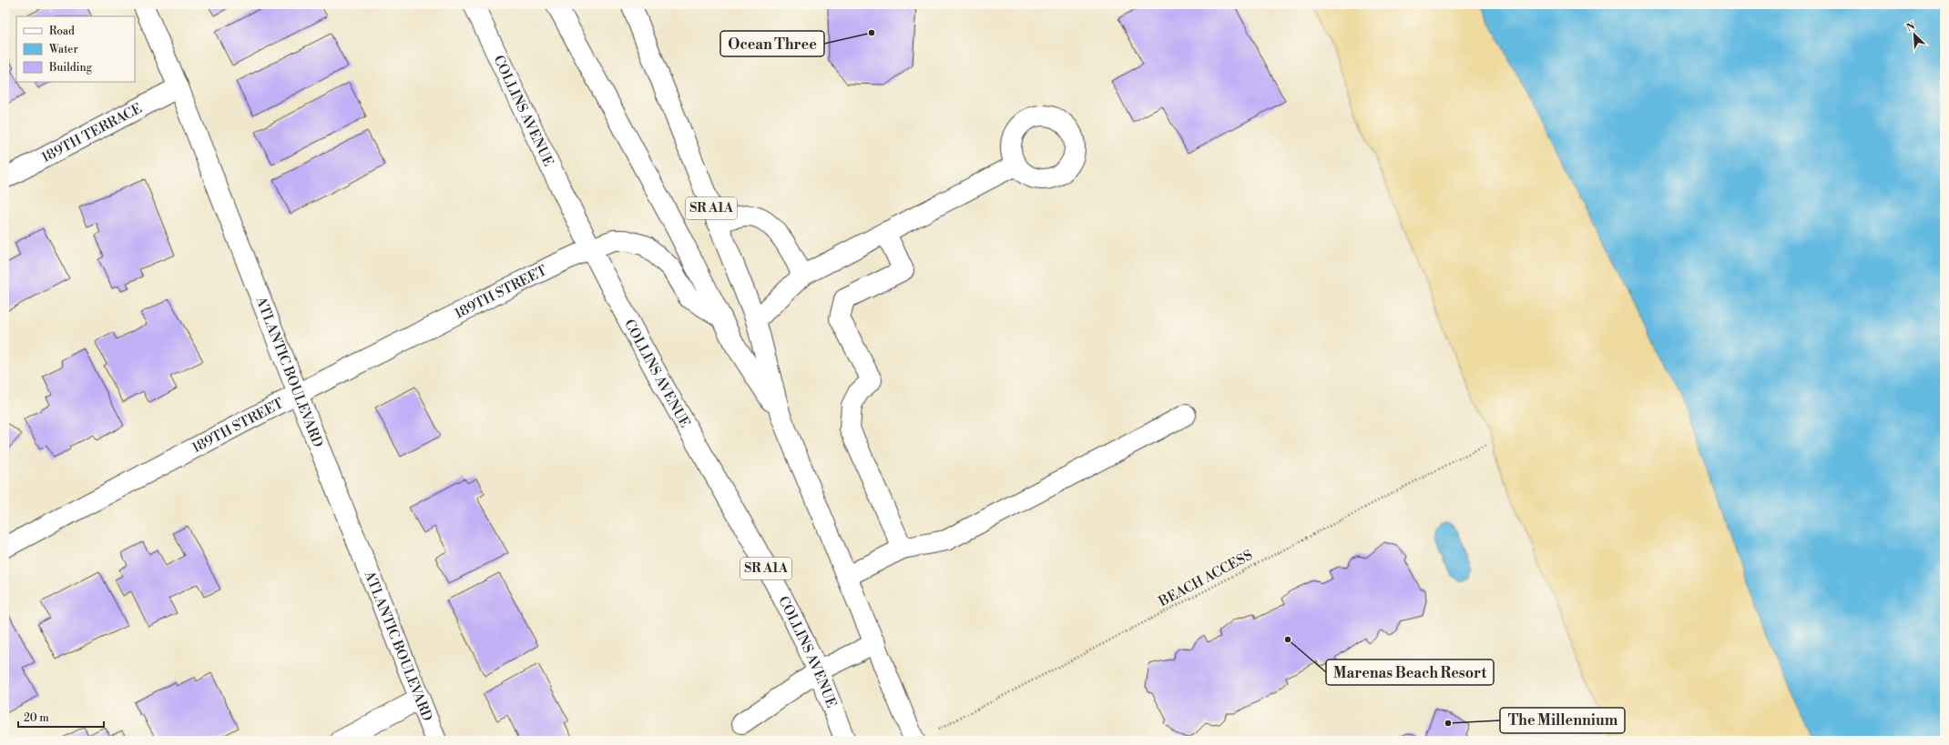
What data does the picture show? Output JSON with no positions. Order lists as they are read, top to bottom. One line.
{"streets":{"main road":["COLLINS AVENUE","189TH TERRACE","SR A1A","189TH STREET","ATLANTIC BOULEVARD"],"path":["BEACH ACCESS"]},"crossings":[["COLLINS AVENUE","189TH STREET"],["189TH TERRACE","ATLANTIC BOULEVARD"],["189TH STREET","ATLANTIC BOULEVARD"]],"places":["Ocean Three","Marenas Beach Resort","The Millennium"],"legend":["Road","Water","Building"],"scale_bar":"20 m","north":"top left"}
